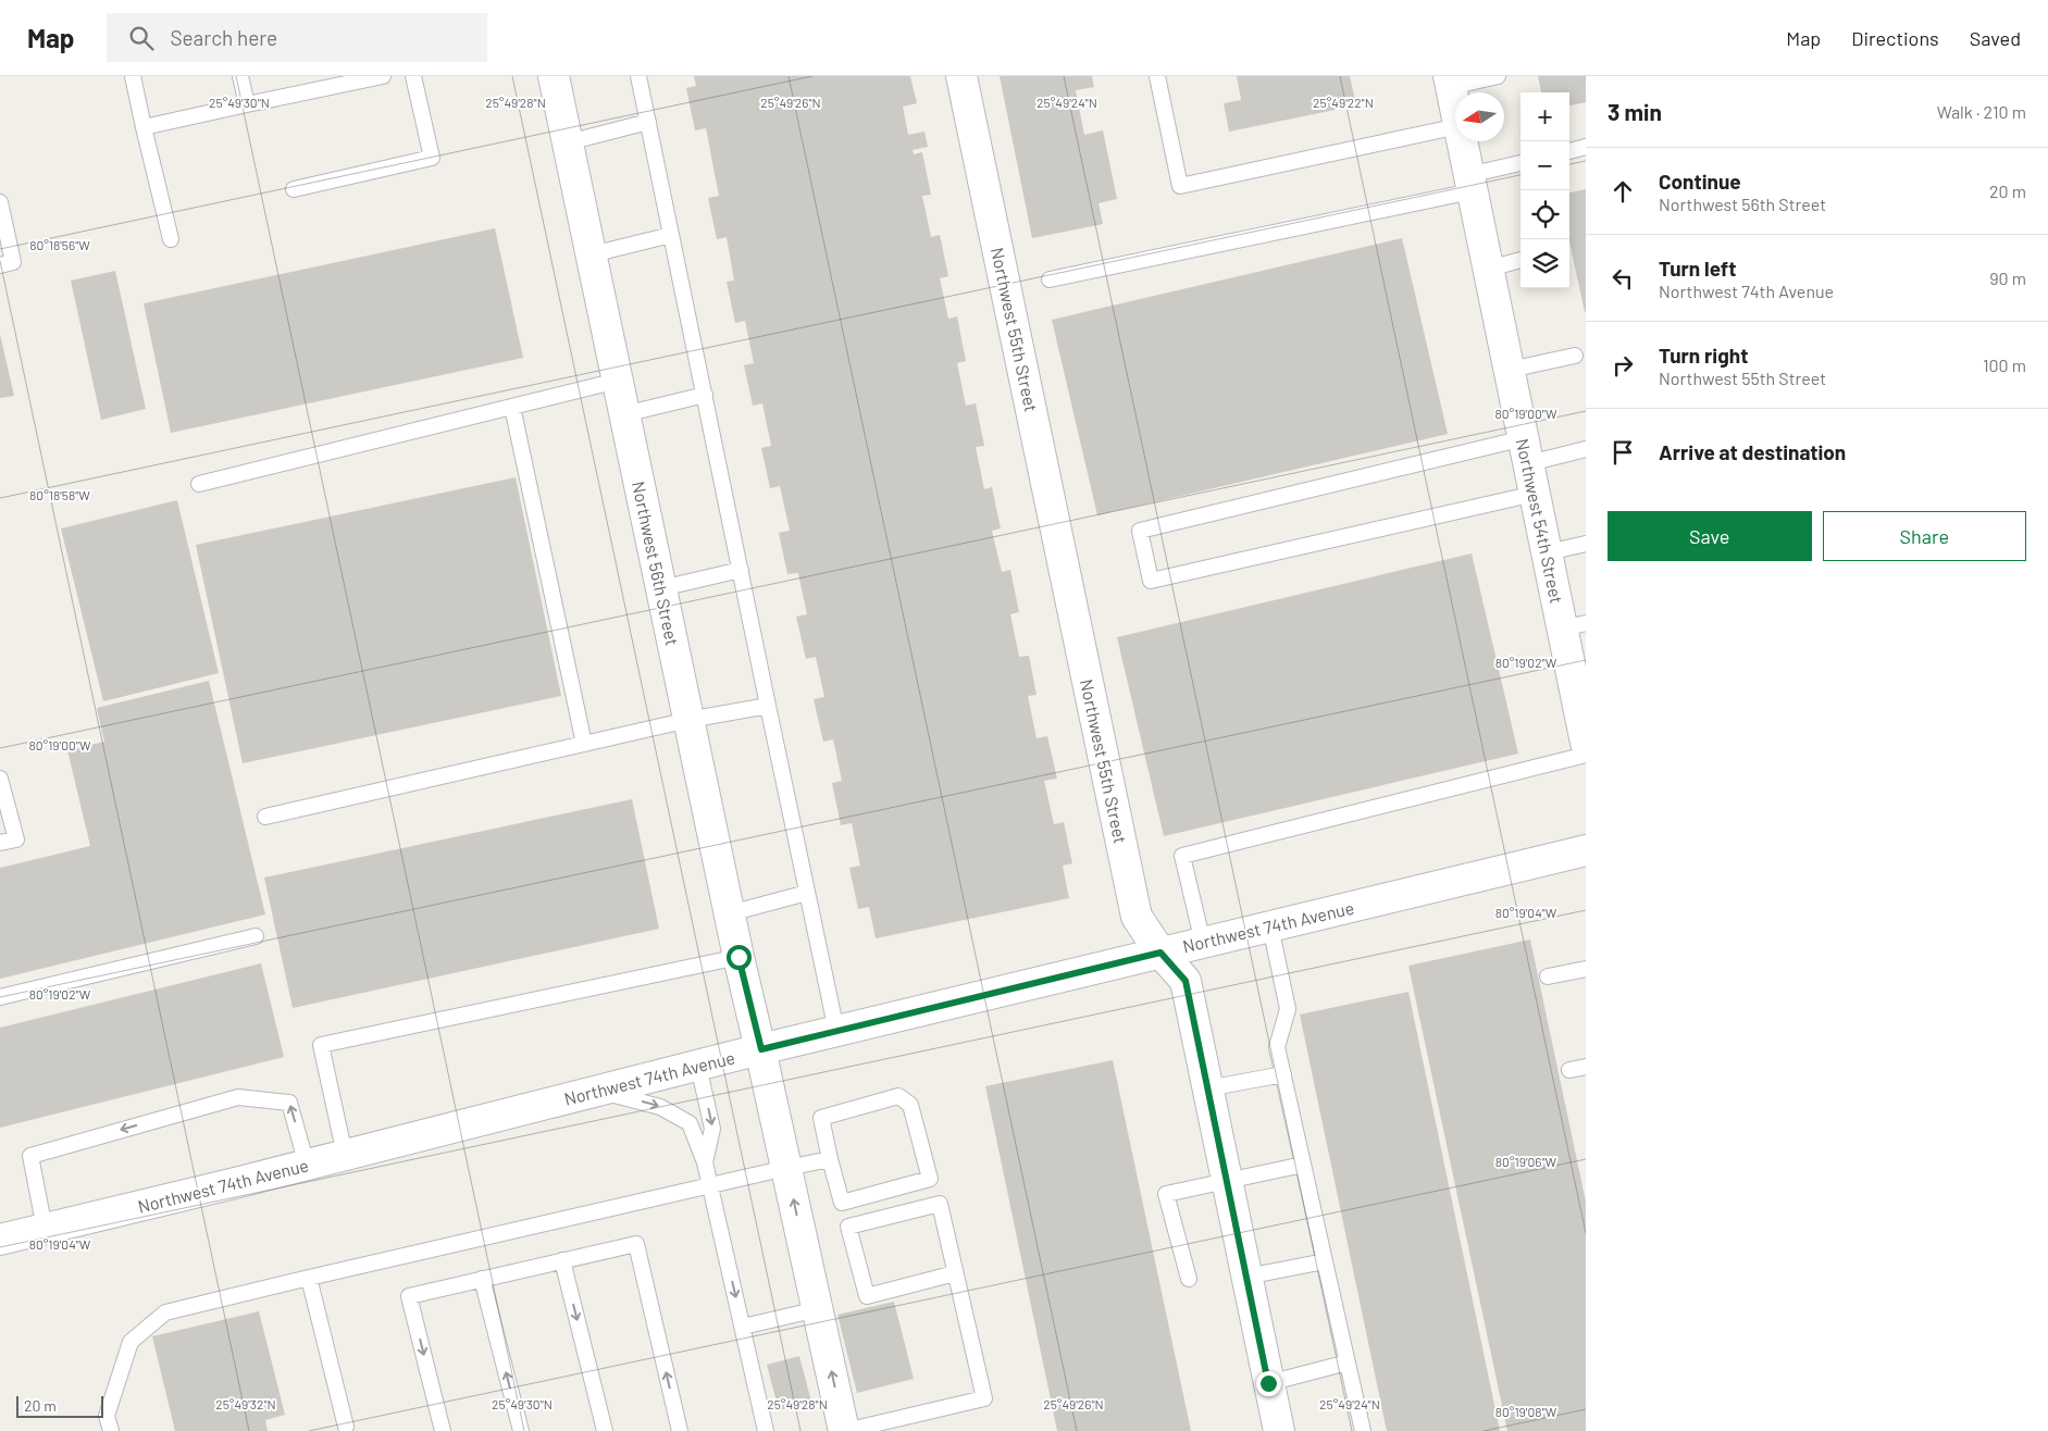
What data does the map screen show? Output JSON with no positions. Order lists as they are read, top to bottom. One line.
{"streets":{"street":["Northwest 55th Street","Northwest 54th Street","Northwest 56th Street","Northwest 74th Avenue"]},"crossings":[["Northwest 55th Street","Northwest 74th Avenue"],["Northwest 56th Street","Northwest 74th Avenue"]],"scale_bar":"20 m","north":"left","page":{"header":"Map","search":"Search here","nav":["Map","Directions","Saved"],"heading":["3 min","Walk · 210 m"],"map_buttons":["+","−"],"list":[["Continue","Northwest 56th Street","20 m"],["Turn left","Northwest 74th Avenue","90 m"],["Turn right","Northwest 55th Street","100 m"],"Arrive at destination"],"buttons":["Save","Share"],"scale":"20 m"},"coordinates":["25°49'30\"N","25°49'28\"N","25°49'26\"N","25°49'24\"N","25°49'22\"N","80°18'56\"W","80°19'00\"W","80°18'58\"W","80°19'02\"W","80°19'04\"W","80°19'06\"W","25°49'32\"N","80°19'08\"W"]}
